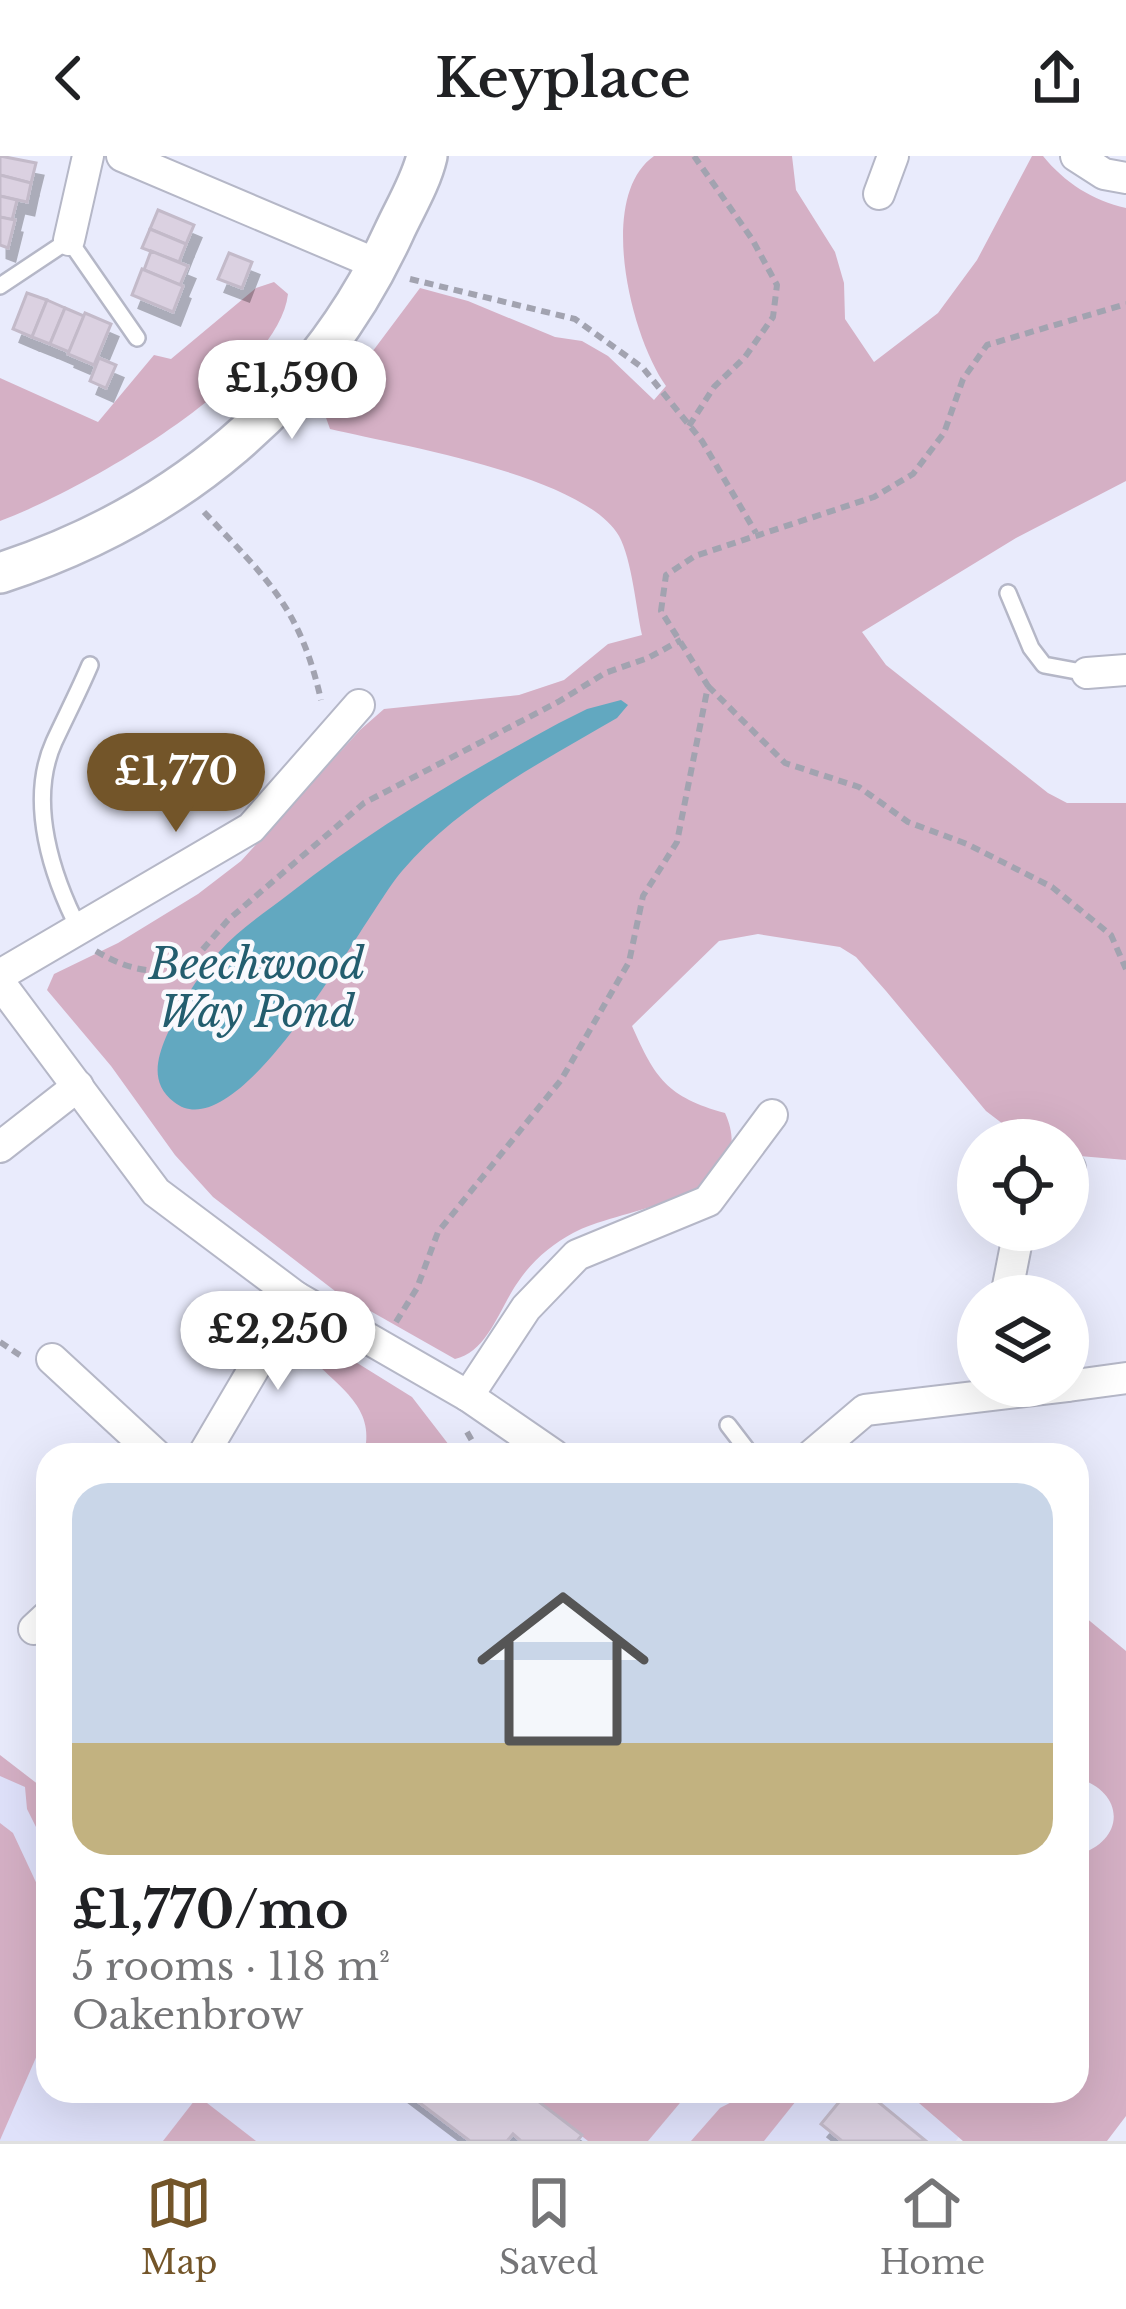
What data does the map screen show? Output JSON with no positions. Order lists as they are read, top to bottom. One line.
{"water":["Beechwood Way Pond"],"page":{"header":"Keyplace","price":["£1,590","£1,770","£2,250"],"list":[{"name":"£1,770/mo","note":"5 rooms · 118 m² · Oakenbrow"}],"tabs":["Map","Saved","Home"]}}
